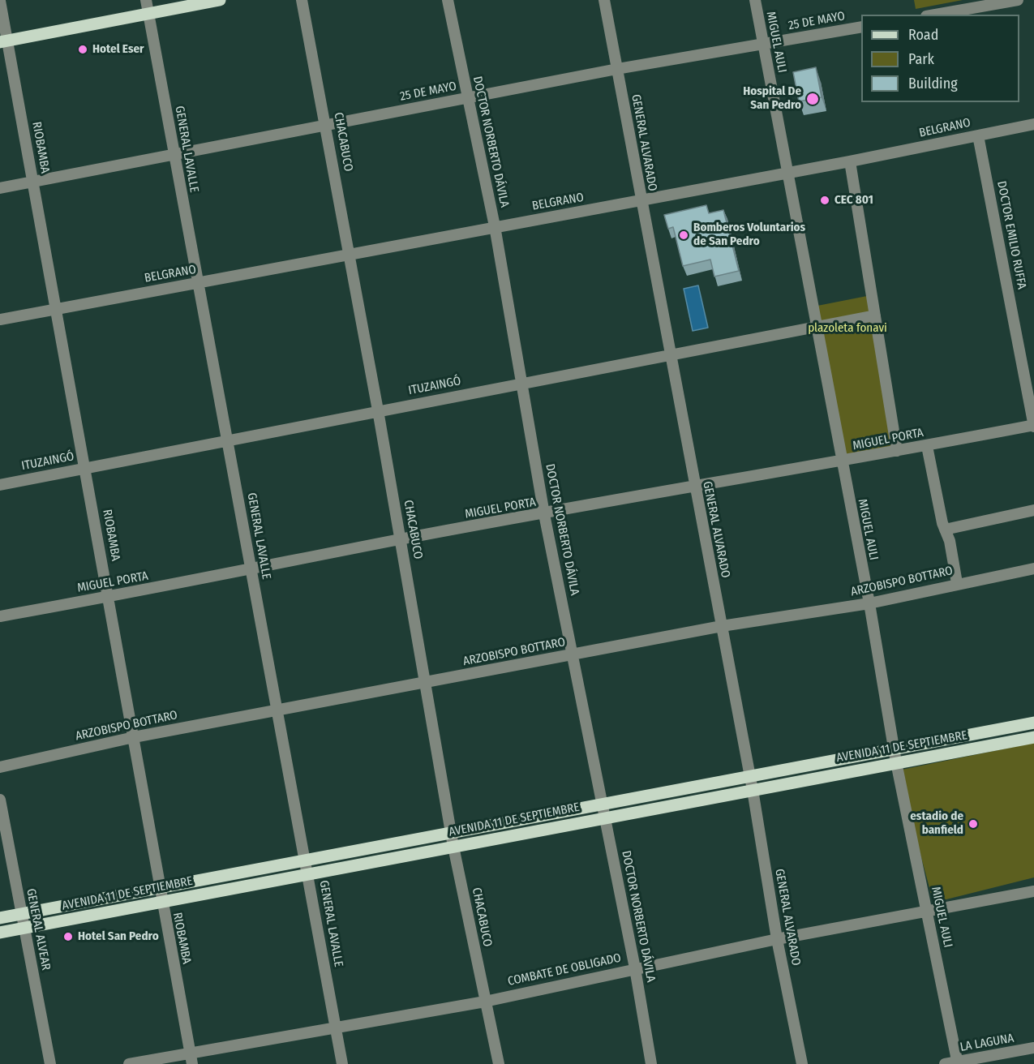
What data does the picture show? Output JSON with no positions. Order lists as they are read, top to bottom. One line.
{"streets":{"main road":["AVENIDA 11 DE SEPTIEMBRE"],"street":["25 DE MAYO","MIGUEL AULI","BELGRANO","CHACABUCO","DOCTOR NORBERTO DÁVILA","GENERAL ALVARADO","RIOBAMBA","GENERAL LAVALLE","DOCTOR EMILIO RUFFA","ITUZAINGÓ","MIGUEL PORTA","ARZOBISPO BOTTARO","GENERAL ALVEAR","COMBATE DE OBLIGADO","LA LAGUNA"]},"crossings":[["25 DE MAYO","MIGUEL AULI"],["25 DE MAYO","CHACABUCO"],["25 DE MAYO","DOCTOR NORBERTO DÁVILA"],["25 DE MAYO","GENERAL ALVARADO"],["25 DE MAYO","RIOBAMBA"],["25 DE MAYO","GENERAL LAVALLE"],["MIGUEL AULI","BELGRANO"],["MIGUEL AULI","ITUZAINGÓ"],["MIGUEL AULI","MIGUEL PORTA"],["MIGUEL AULI","ARZOBISPO BOTTARO"],["MIGUEL AULI","AVENIDA 11 DE SEPTIEMBRE"],["MIGUEL AULI","COMBATE DE OBLIGADO"],["MIGUEL AULI","LA LAGUNA"],["BELGRANO","CHACABUCO"],["BELGRANO","DOCTOR NORBERTO DÁVILA"],["BELGRANO","GENERAL ALVARADO"],["BELGRANO","RIOBAMBA"],["BELGRANO","GENERAL LAVALLE"],["BELGRANO","DOCTOR EMILIO RUFFA"],["CHACABUCO","ITUZAINGÓ"],["CHACABUCO","MIGUEL PORTA"],["CHACABUCO","ARZOBISPO BOTTARO"],["CHACABUCO","AVENIDA 11 DE SEPTIEMBRE"],["CHACABUCO","COMBATE DE OBLIGADO"],["DOCTOR NORBERTO DÁVILA","ITUZAINGÓ"],["DOCTOR NORBERTO DÁVILA","MIGUEL PORTA"],["DOCTOR NORBERTO DÁVILA","ARZOBISPO BOTTARO"],["DOCTOR NORBERTO DÁVILA","AVENIDA 11 DE SEPTIEMBRE"],["DOCTOR NORBERTO DÁVILA","COMBATE DE OBLIGADO"],["GENERAL ALVARADO","ITUZAINGÓ"],["GENERAL ALVARADO","MIGUEL PORTA"],["GENERAL ALVARADO","ARZOBISPO BOTTARO"],["GENERAL ALVARADO","AVENIDA 11 DE SEPTIEMBRE"],["GENERAL ALVARADO","COMBATE DE OBLIGADO"],["RIOBAMBA","ITUZAINGÓ"],["RIOBAMBA","MIGUEL PORTA"],["RIOBAMBA","ARZOBISPO BOTTARO"],["RIOBAMBA","AVENIDA 11 DE SEPTIEMBRE"],["RIOBAMBA","COMBATE DE OBLIGADO"],["GENERAL LAVALLE","ITUZAINGÓ"],["GENERAL LAVALLE","MIGUEL PORTA"],["GENERAL LAVALLE","ARZOBISPO BOTTARO"],["GENERAL LAVALLE","AVENIDA 11 DE SEPTIEMBRE"],["GENERAL LAVALLE","COMBATE DE OBLIGADO"],["DOCTOR EMILIO RUFFA","MIGUEL PORTA"],["AVENIDA 11 DE SEPTIEMBRE","GENERAL ALVEAR"]],"parks":["plazoleta fonavi"],"places":["Hotel Eser","Hospital De San Pedro","CEC 801","Bomberos Voluntarios de San Pedro","estadio de banfield","Hotel San Pedro"],"legend":["Road","Park","Building"]}
